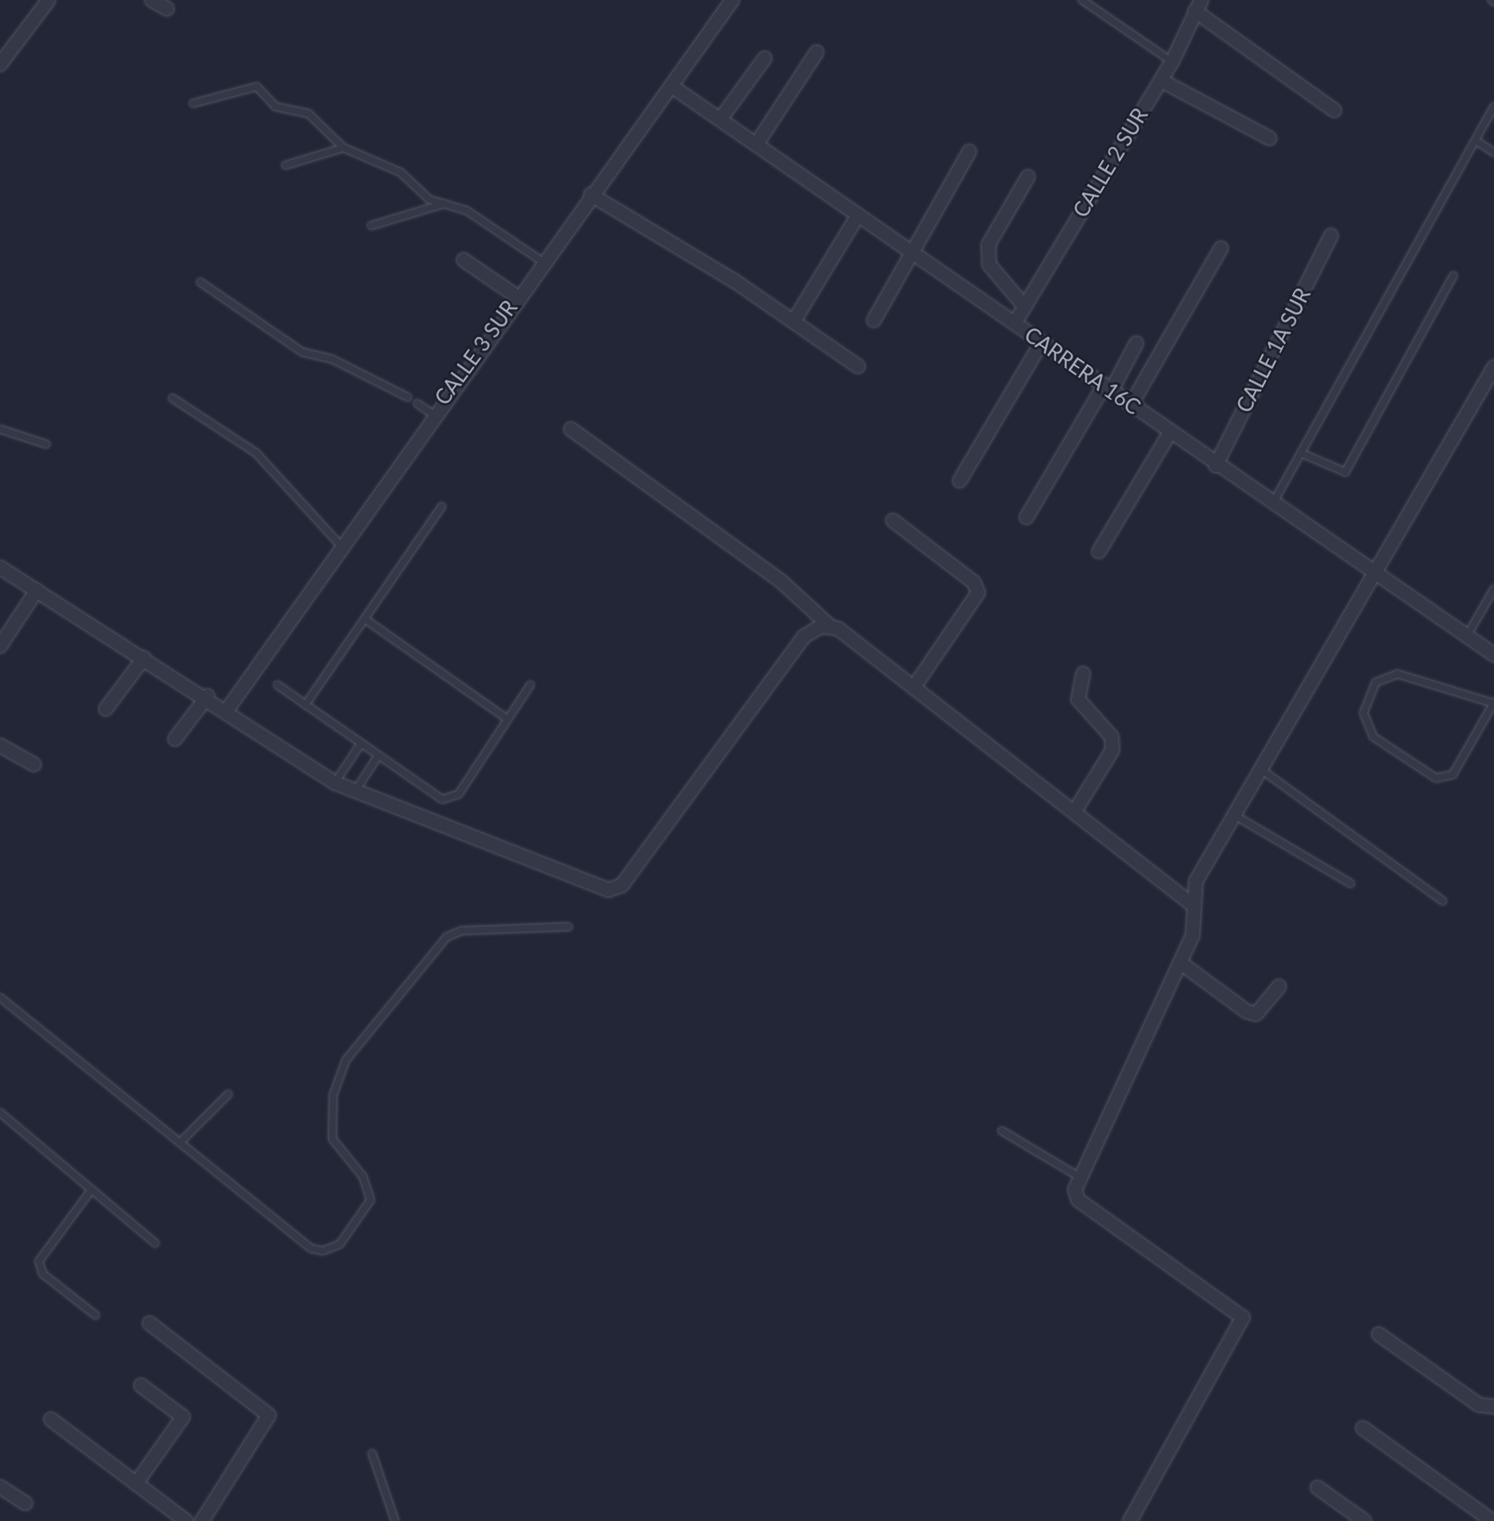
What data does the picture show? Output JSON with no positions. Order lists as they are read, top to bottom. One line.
{"streets":{"street":["CALLE 2 SUR","CALLE 1A SUR","CALLE 3 SUR","CARRERA 16C"]},"crossings":[["CALLE 2 SUR","CARRERA 16C"],["CALLE 1A SUR","CARRERA 16C"],["CALLE 3 SUR","CARRERA 16C"]]}
